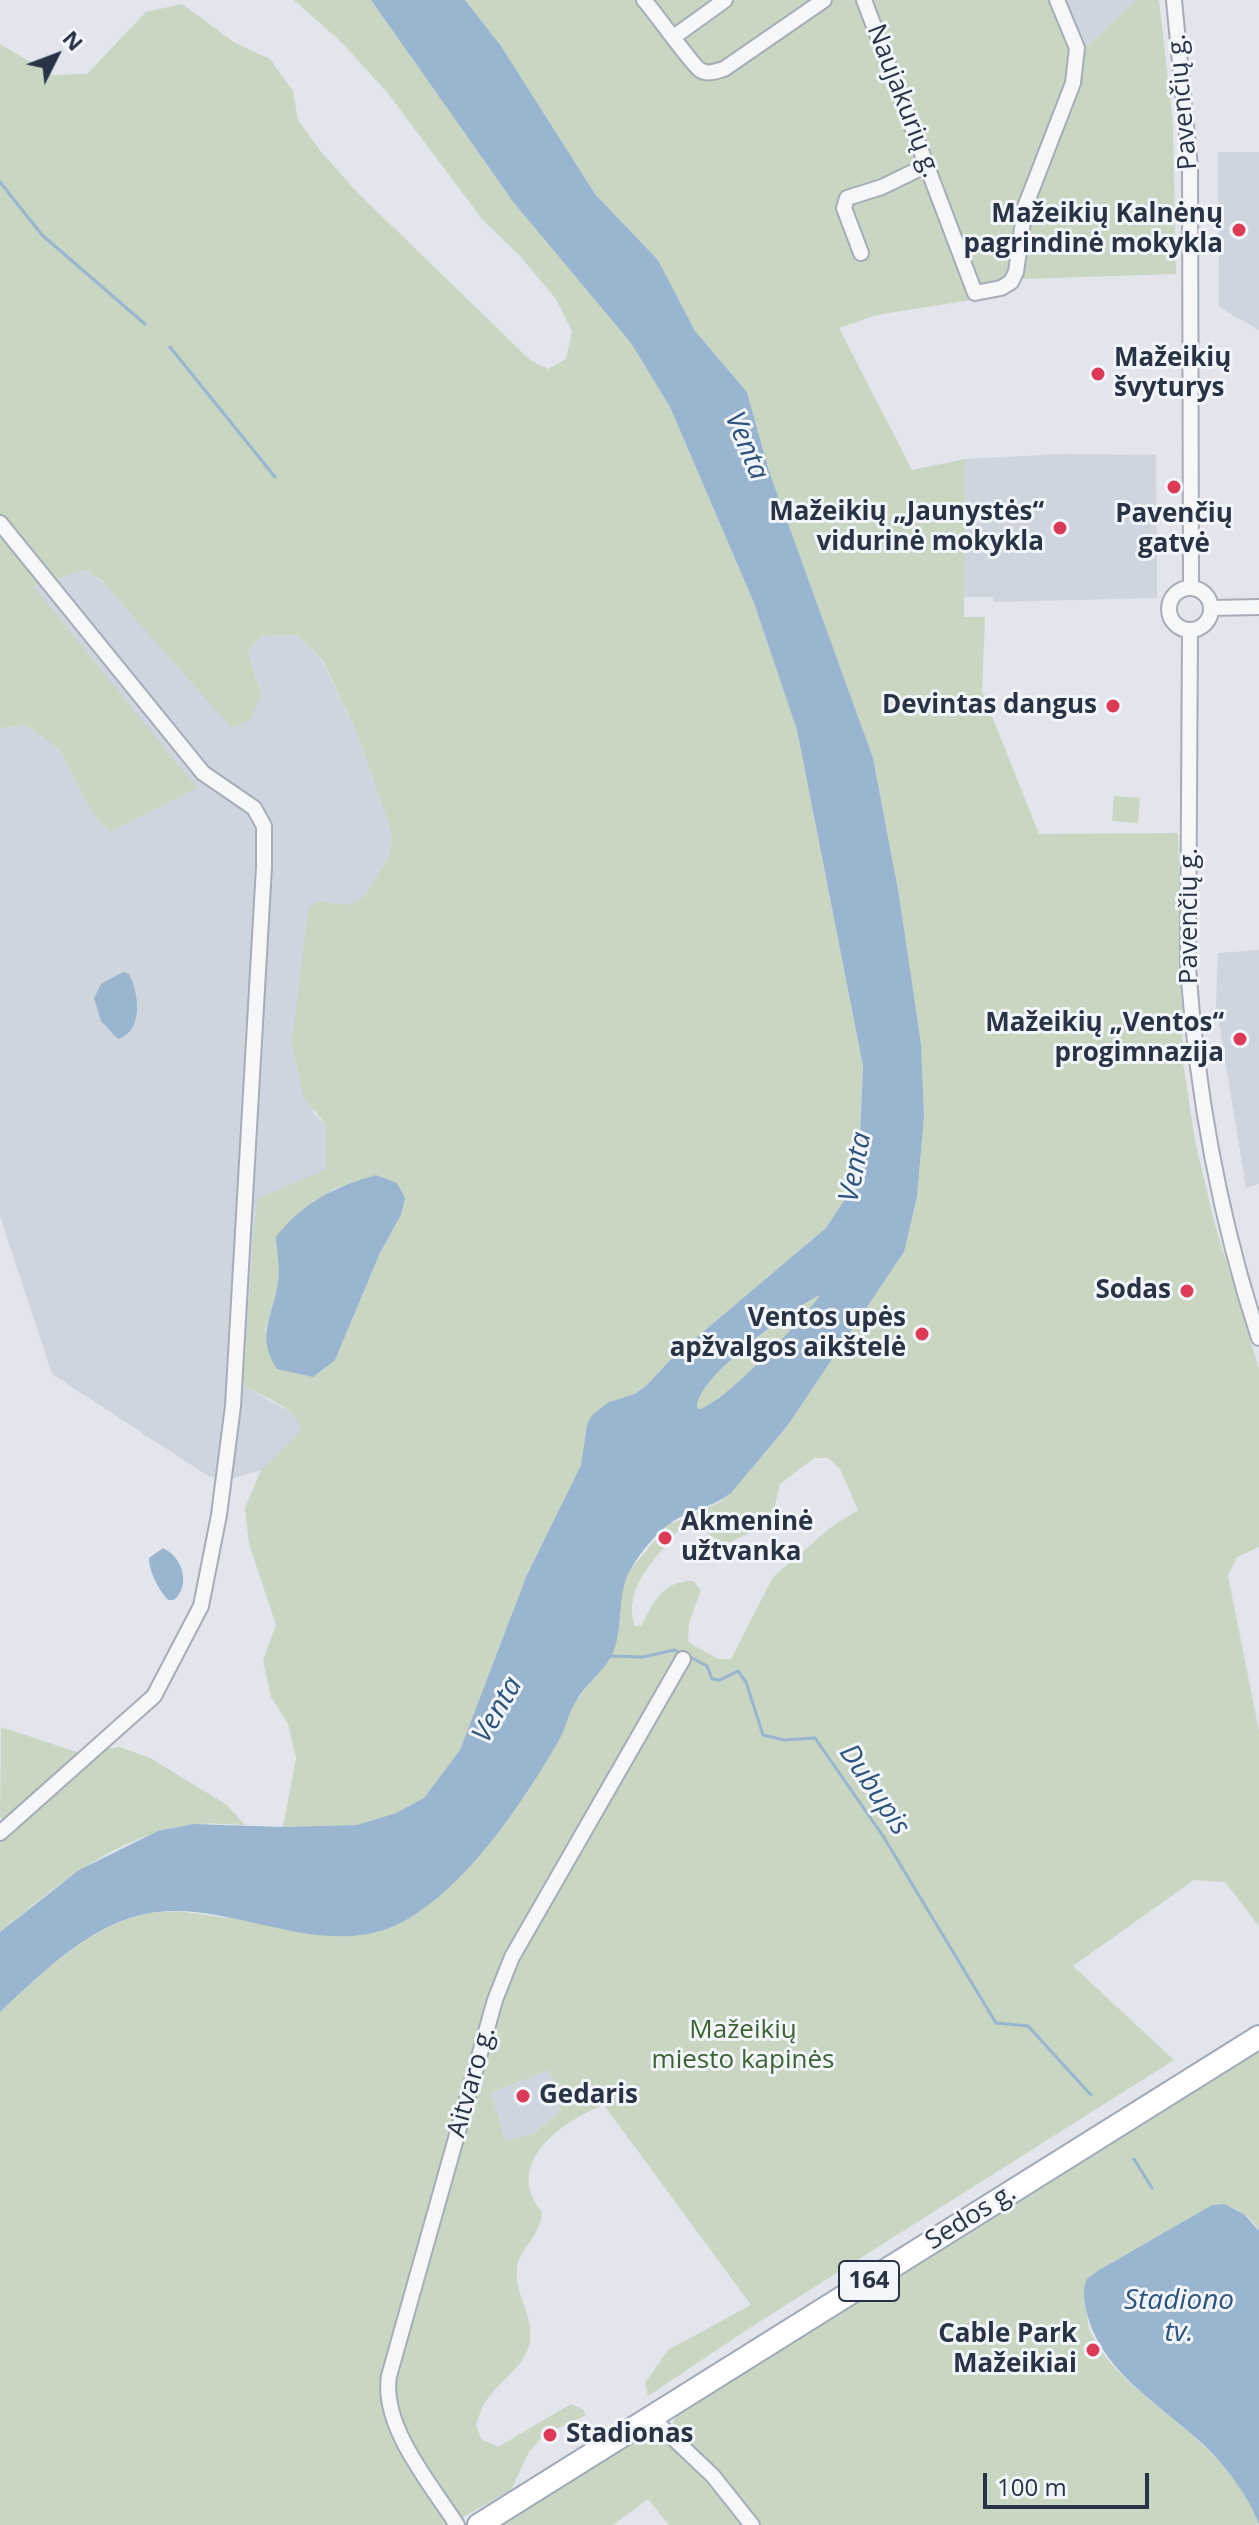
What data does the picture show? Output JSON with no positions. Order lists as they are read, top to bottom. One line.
{"streets":{"main road":["Sedos g.","164"],"street":["Naujakurių g.","Pavenčių g.","Aitvaro g."]},"water":["Venta","Dubupis","Stadiono tv."],"parks":["Mažeikių miesto kapinės"],"places":["Mažeikių Kalnėnų pagrindinė mokykla","Mažeikių švyturys","Pavenčių gatvė","Mažeikių „Jaunystės“ vidurinė mokykla","Devintas dangus","Mažeikių „Ventos“ progimnazija","Sodas","Ventos upės apžvalgos aikštelė","Akmeninė užtvanka","Gedaris","Cable Park Mažeikiai","Stadionas"],"scale_bar":"100 m","north":"top right"}
